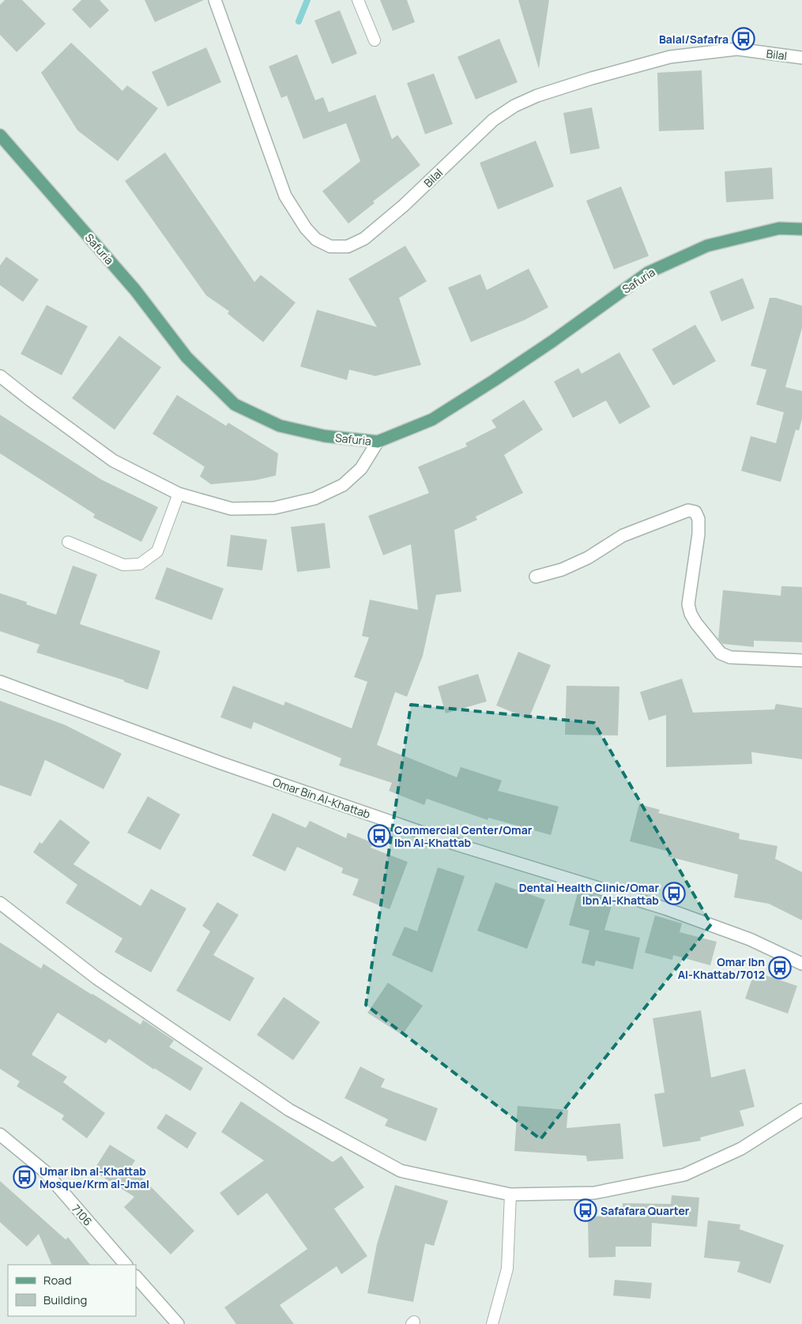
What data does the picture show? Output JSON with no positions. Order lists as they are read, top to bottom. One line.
{"streets":{"main road":["Safuria"],"street":["Bilal","Omar Bin Al-Khattab","7106"]},"places":{"bus stop":["Balal/Safafra","Commercial Center/Omar Ibn Al-Khattab","Dental Health Clinic/Omar Ibn Al-Khattab","Omar Ibn Al-Khattab/7012","Umar ibn al-Khattab Mosque/Krm al-Jmal","Safafara Quarter"]},"legend":["Road","Building"]}
